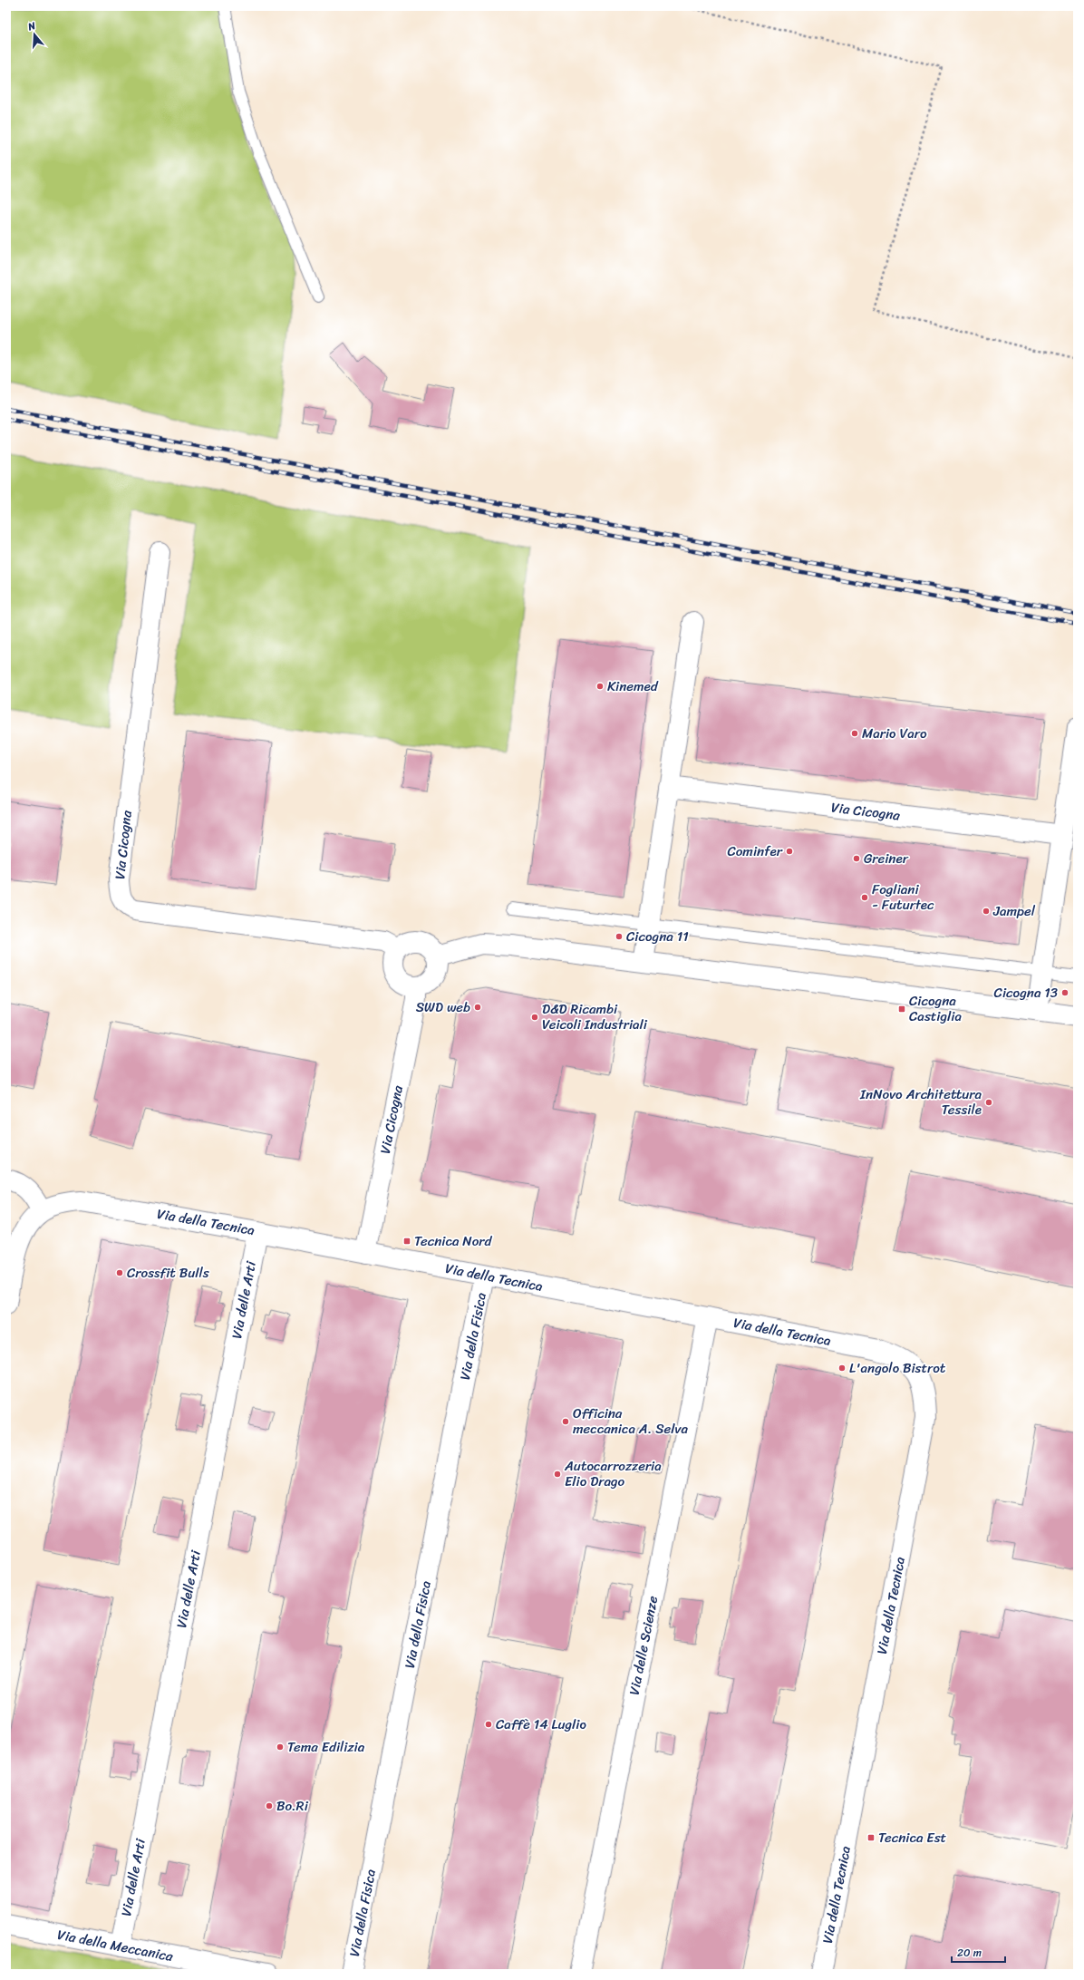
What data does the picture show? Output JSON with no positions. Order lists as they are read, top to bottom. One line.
{"streets":{"street":["Via Cicogna","Via della Tecnica","Via delle Arti","Via della Fisica","Via delle Scienze","Via della Meccanica"]},"crossings":[["Via Cicogna","Via della Tecnica"],["Via della Tecnica","Via delle Arti"],["Via della Tecnica","Via della Fisica"],["Via della Tecnica","Via delle Scienze"],["Via delle Arti","Via della Meccanica"]],"places":{"other":["Kinemed","Mario Varo","Cominfer","Greiner","Fogliani - Futurtec","Jampel","Cicogna 11","Cicogna 13","SWD web","D&D Ricambi Veicoli Industriali","InNovo Architettura Tessile","Crossfit Bulls","L'angolo Bistrot","Officina meccanica A. Selva","Autocarrozzeria Elio Drago","Caffè 14 Luglio","Tema Edilizia","Bo.Ri"],"transit":["Cicogna Castiglia","Tecnica Nord","Tecnica Est"]},"scale_bar":"20 m","north":"top"}
